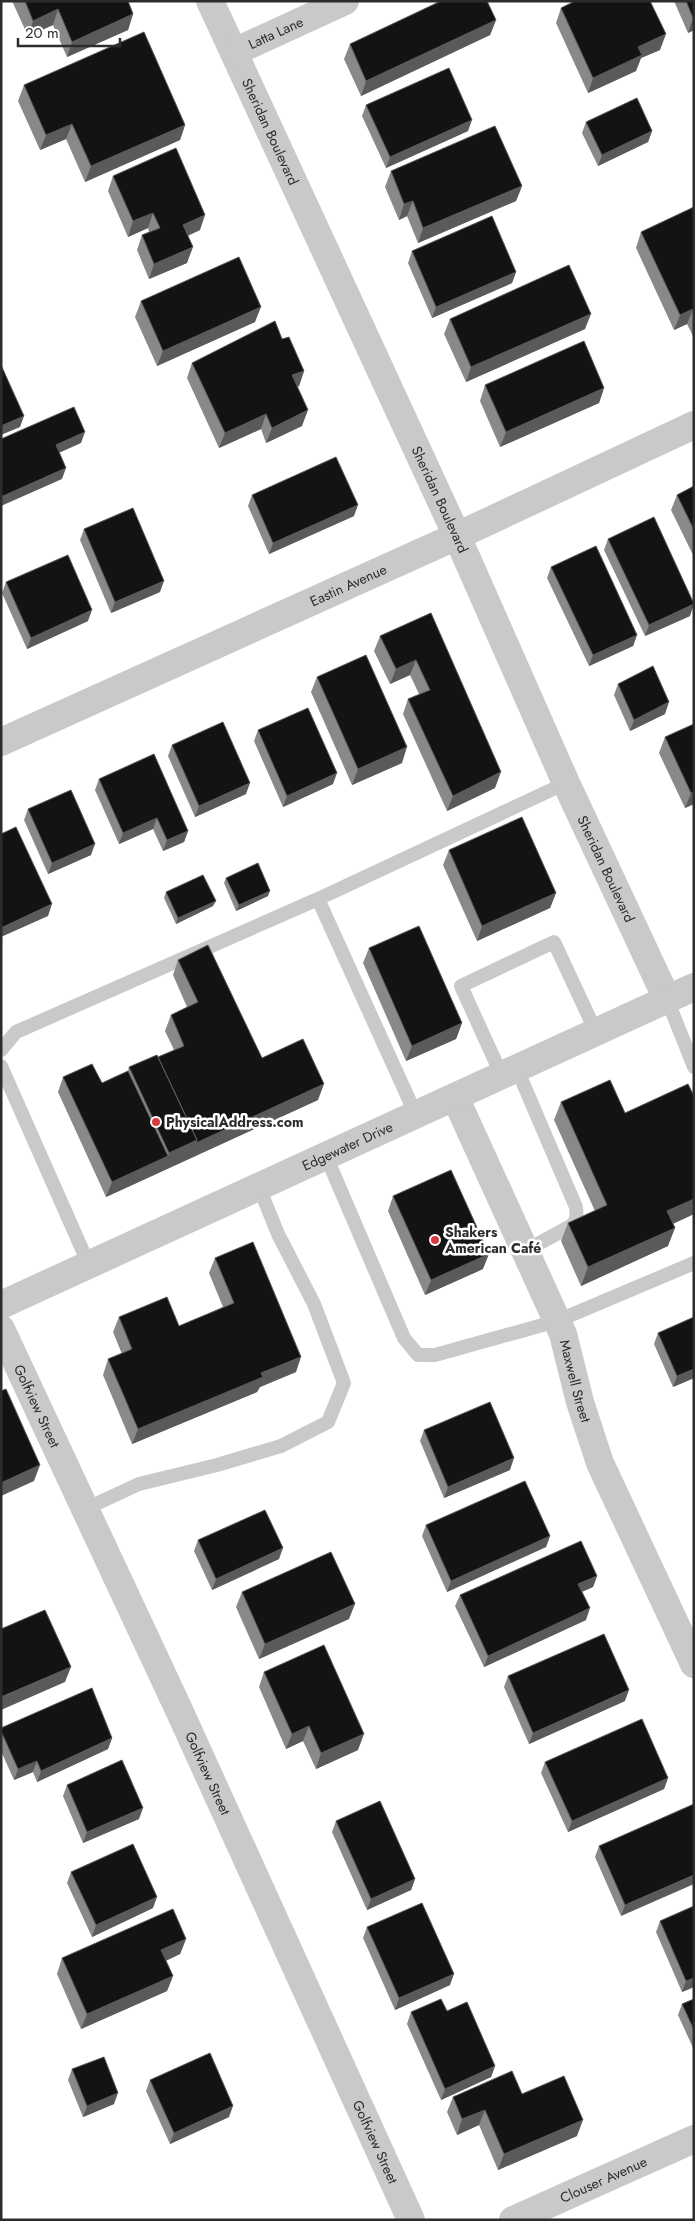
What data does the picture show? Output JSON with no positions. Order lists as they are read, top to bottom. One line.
{"streets":{"street":["Latta Lane","Sheridan Boulevard","Eastin Avenue","Edgewater Drive","Maxwell Street","Golfview Street","Clouser Avenue"]},"crossings":[["Latta Lane","Sheridan Boulevard"],["Sheridan Boulevard","Eastin Avenue"],["Sheridan Boulevard","Edgewater Drive"],["Edgewater Drive","Maxwell Street"]],"places":["PhysicalAddress.com","Shakers American Café"],"scale_bar":"20 m"}
